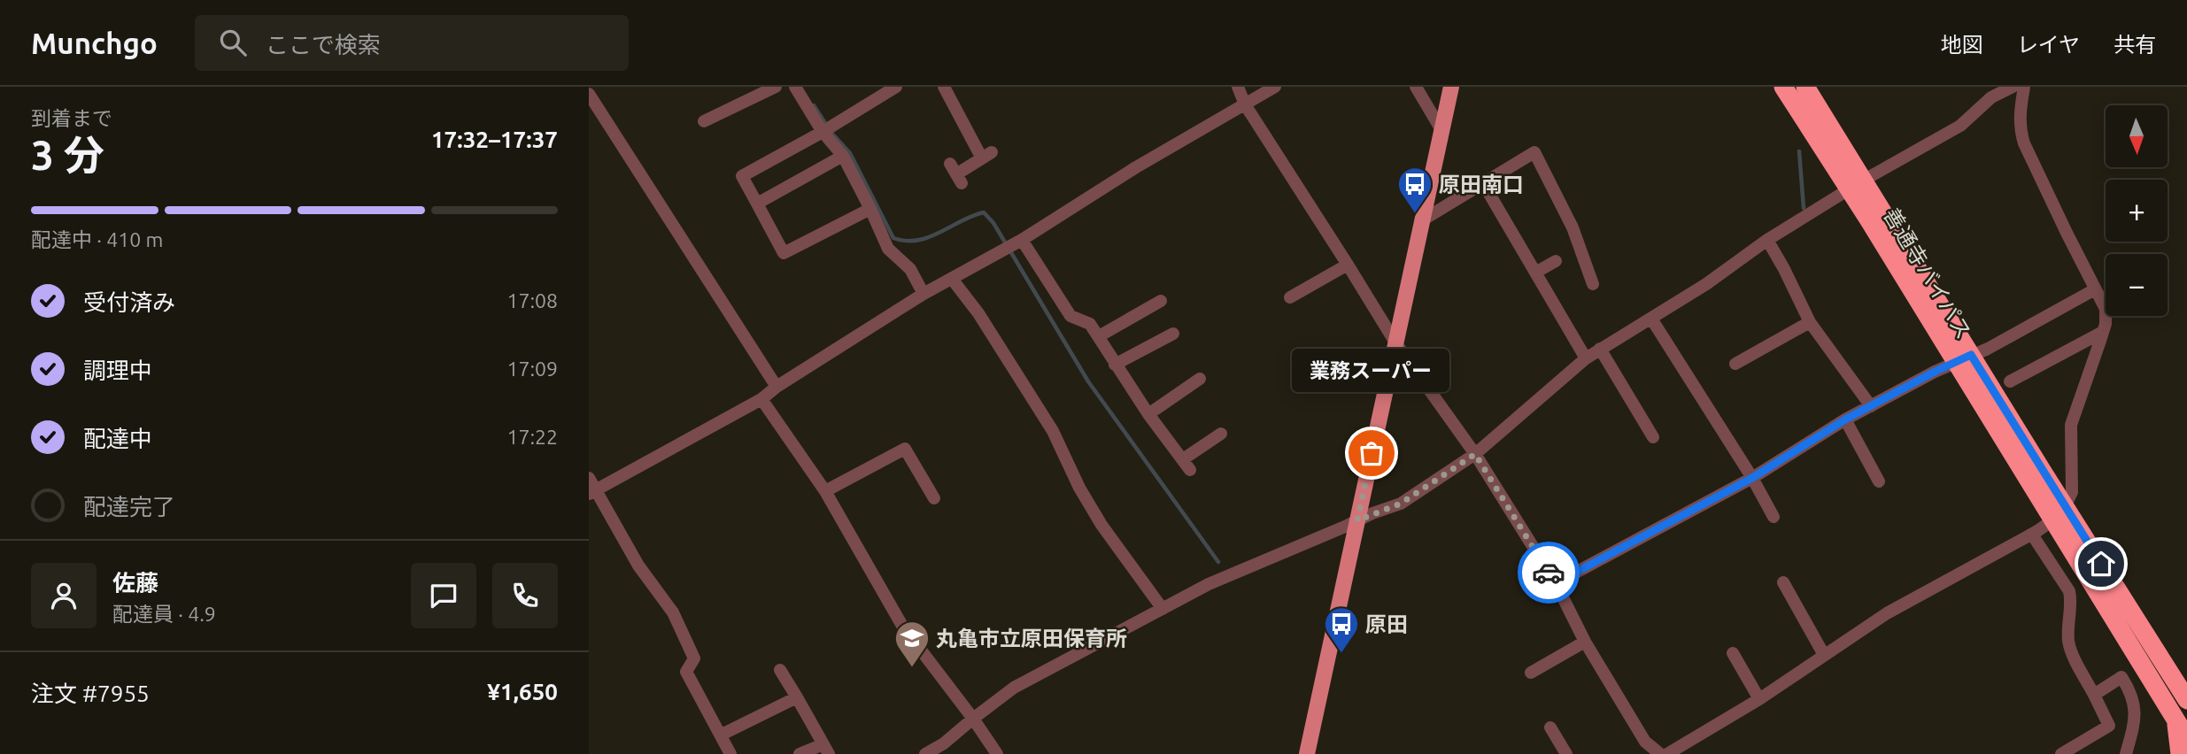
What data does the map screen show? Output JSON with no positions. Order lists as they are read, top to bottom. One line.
{"streets":{"highway":["善通寺バイパス"]},"places":{"bus stop":["原田南口","原田"],"other":["業務スーパー"],"school or university":["丸亀市立原田保育所"]},"north":"bottom","page":{"header":"Munchgo","search":"ここで検索","nav":["地図","レイヤ","共有"],"heading":["3 分","到着まで","17:32–17:37"],"panel":["佐藤","配達員 · 4.9","注文 #7955","¥1,650"],"map_buttons":["+","−"],"bar":"配達中 · 410 m","list":[["受付済み","17:08"],["調理中","17:09"],["配達中","17:22"],"配達完了"],"bubble":"業務スーパー"}}
